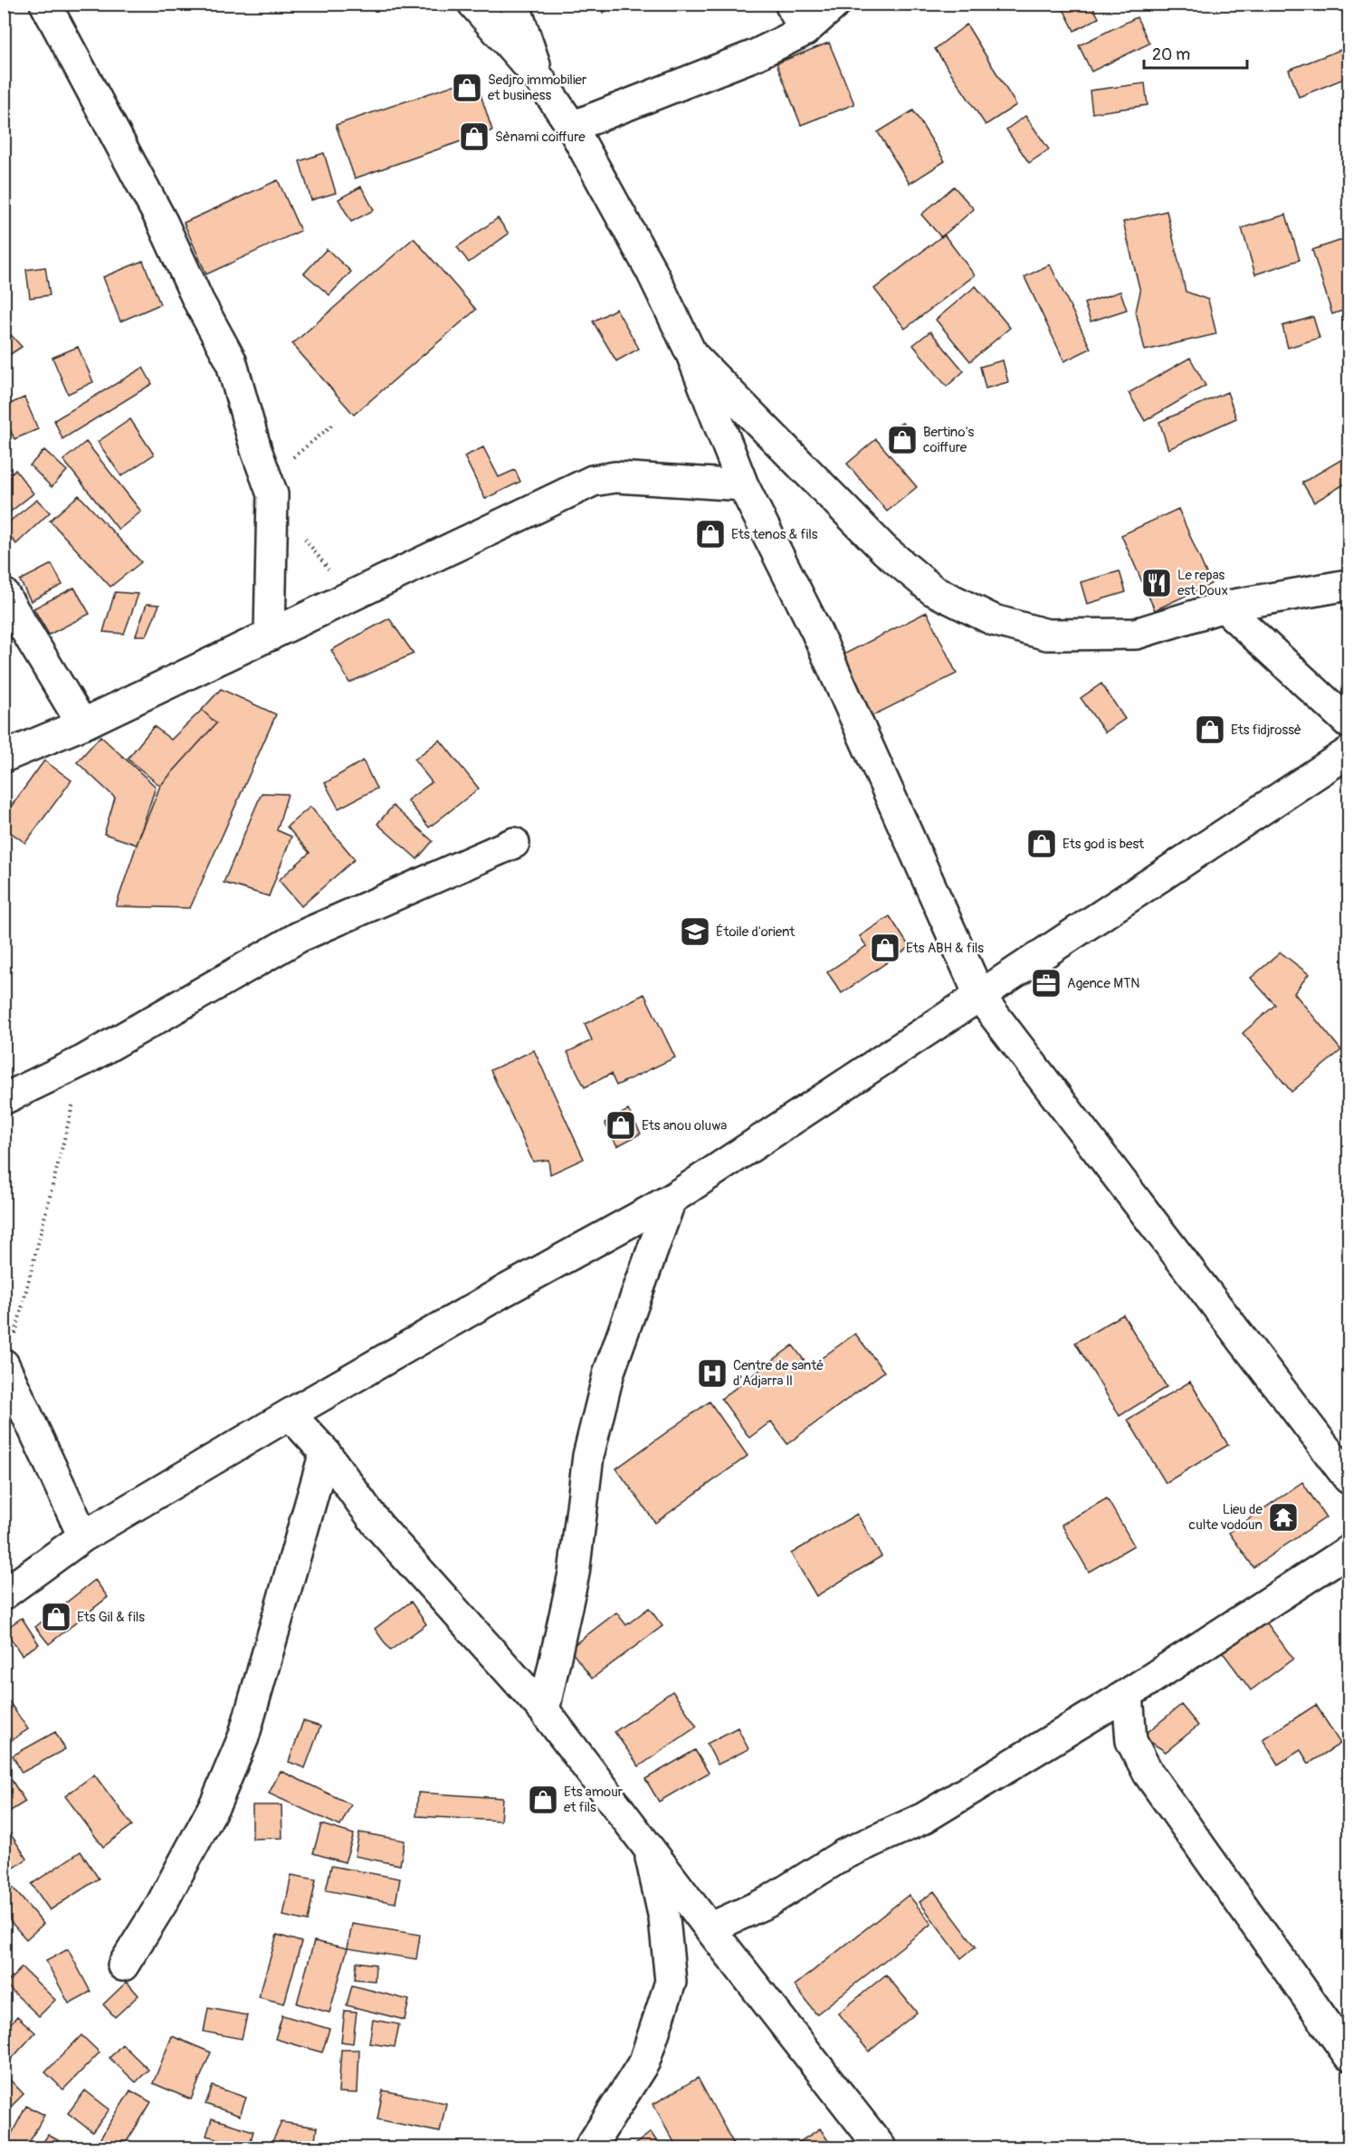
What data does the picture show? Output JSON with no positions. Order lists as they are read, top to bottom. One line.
{"places":{"shop":["Sedjro immobilier et business","Sènami coiffure","Bertino's coiffure","Ets tenos & fils","Ets fidjrossè","Ets god is best","Ets ABH & fils","Ets anou oluwa","Ets Gil & fils","Ets amour et fils"],"restaurant":["Le repas est Doux"],"school or university":["Étoile d'orient"],"office":["Agence MTN"],"hospital":["Centre de santé d'Adjarra ll"],"temple":["Lieu de culte vodoun"]},"scale_bar":"20 m"}
